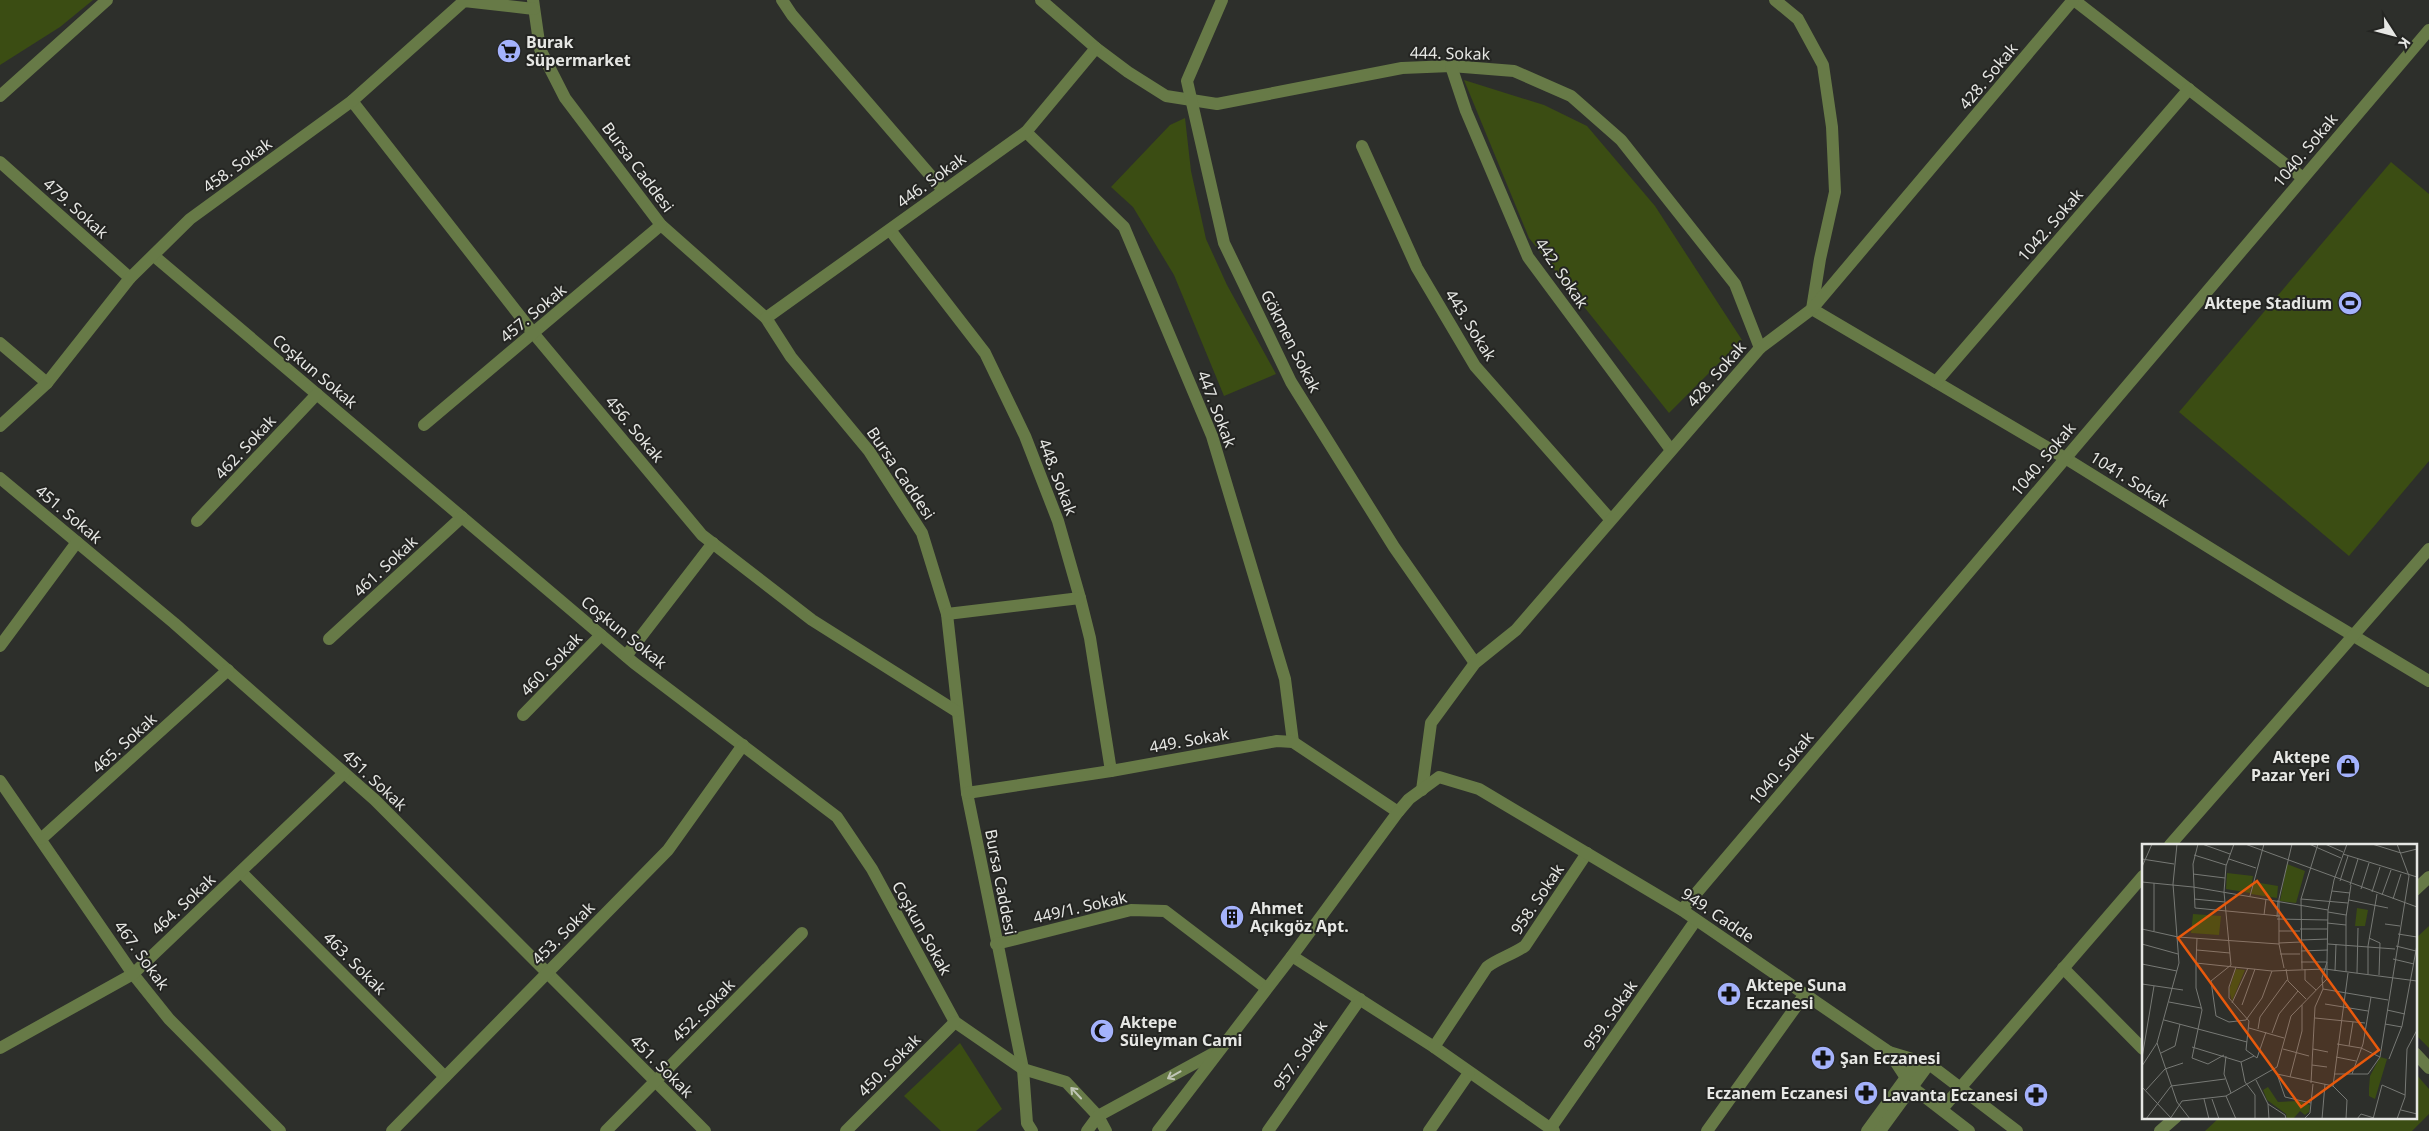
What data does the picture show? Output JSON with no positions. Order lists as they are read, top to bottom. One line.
{"streets":{"street":["444. Sokak","428. Sokak","1040. Sokak","458. Sokak","Bursa Caddesi","446. Sokak","479. Sokak","1042. Sokak","442. Sokak","457. Sokak","443. Sokak","Gökmen Sokak","Coşkun Sokak","447. Sokak","456. Sokak","462. Sokak","448. Sokak","1041. Sokak","451. Sokak","461. Sokak","460. Sokak","449. Sokak","465. Sokak","958. Sokak","464. Sokak","449/1. Sokak","949. Cadde","453. Sokak","467. Sokak","463. Sokak","452. Sokak","959. Sokak","957. Sokak","450. Sokak"]},"crossings":[["444. Sokak","428. Sokak"],["444. Sokak","446. Sokak"],["444. Sokak","442. Sokak"],["444. Sokak","Gökmen Sokak"],["428. Sokak","1040. Sokak"],["428. Sokak","1042. Sokak"],["428. Sokak","442. Sokak"],["428. Sokak","443. Sokak"],["428. Sokak","Gökmen Sokak"],["428. Sokak","1041. Sokak"],["428. Sokak","949. Cadde"],["1040. Sokak","1041. Sokak"],["1040. Sokak","949. Cadde"],["458. Sokak","Bursa Caddesi"],["458. Sokak","479. Sokak"],["458. Sokak","Coşkun Sokak"],["458. Sokak","456. Sokak"],["Bursa Caddesi","446. Sokak"],["Bursa Caddesi","457. Sokak"],["Bursa Caddesi","Coşkun Sokak"],["Bursa Caddesi","456. Sokak"],["Bursa Caddesi","449. Sokak"],["Bursa Caddesi","449/1. Sokak"],["446. Sokak","447. Sokak"],["446. Sokak","448. Sokak"],["1042. Sokak","1041. Sokak"],["457. Sokak","456. Sokak"],["Coşkun Sokak","462. Sokak"],["Coşkun Sokak","461. Sokak"],["Coşkun Sokak","460. Sokak"],["Coşkun Sokak","453. Sokak"],["Coşkun Sokak","450. Sokak"],["447. Sokak","449. Sokak"],["448. Sokak","449. Sokak"],["451. Sokak","465. Sokak"],["451. Sokak","464. Sokak"],["451. Sokak","453. Sokak"],["451. Sokak","452. Sokak"],["465. Sokak","467. Sokak"],["958. Sokak","949. Cadde"],["464. Sokak","467. Sokak"],["464. Sokak","463. Sokak"],["949. Cadde","959. Sokak"],["453. Sokak","463. Sokak"]],"places":{"supermarket":["Burak Süpermarket"],"sports":["Aktepe Stadium"],"shop":["Aktepe Pazar Yeri"],"building":["Ahmet Açıkgöz Apt."],"pharmacy":["Aktepe Suna Eczanesi","Şan Eczanesi","Eczanem Eczanesi","Lavanta Eczanesi"],"mosque":["Aktepe Süleyman Cami"]},"north":"bottom right"}
